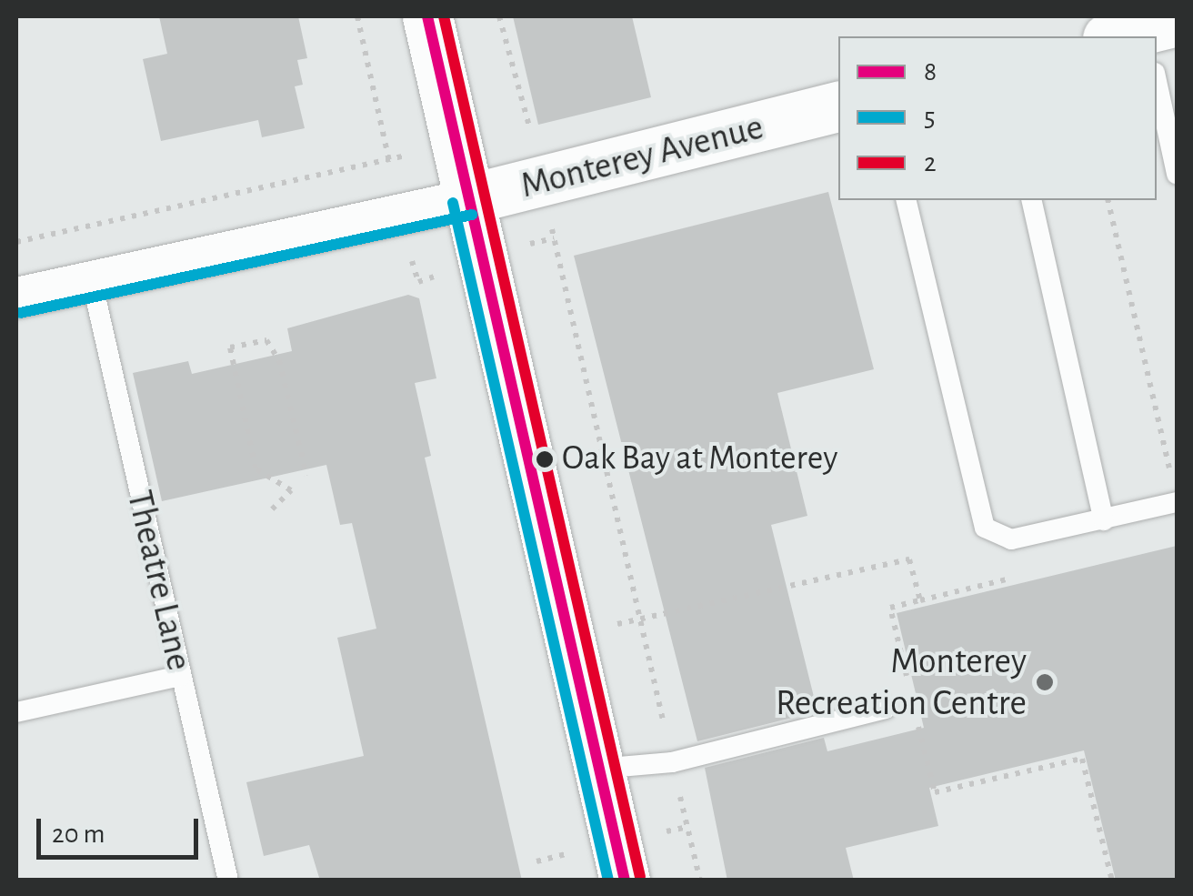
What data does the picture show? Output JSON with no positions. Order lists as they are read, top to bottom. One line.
{"streets":{"main road":["Monterey Avenue"],"lane":["Theatre Lane"]},"crossings":[["Monterey Avenue","Theatre Lane"]],"places":["Oak Bay at Monterey","Monterey Recreation Centre"],"lines":["transit line 8","transit line 2","transit line 5"],"legend":["8","5","2"],"scale_bar":"20 m"}
